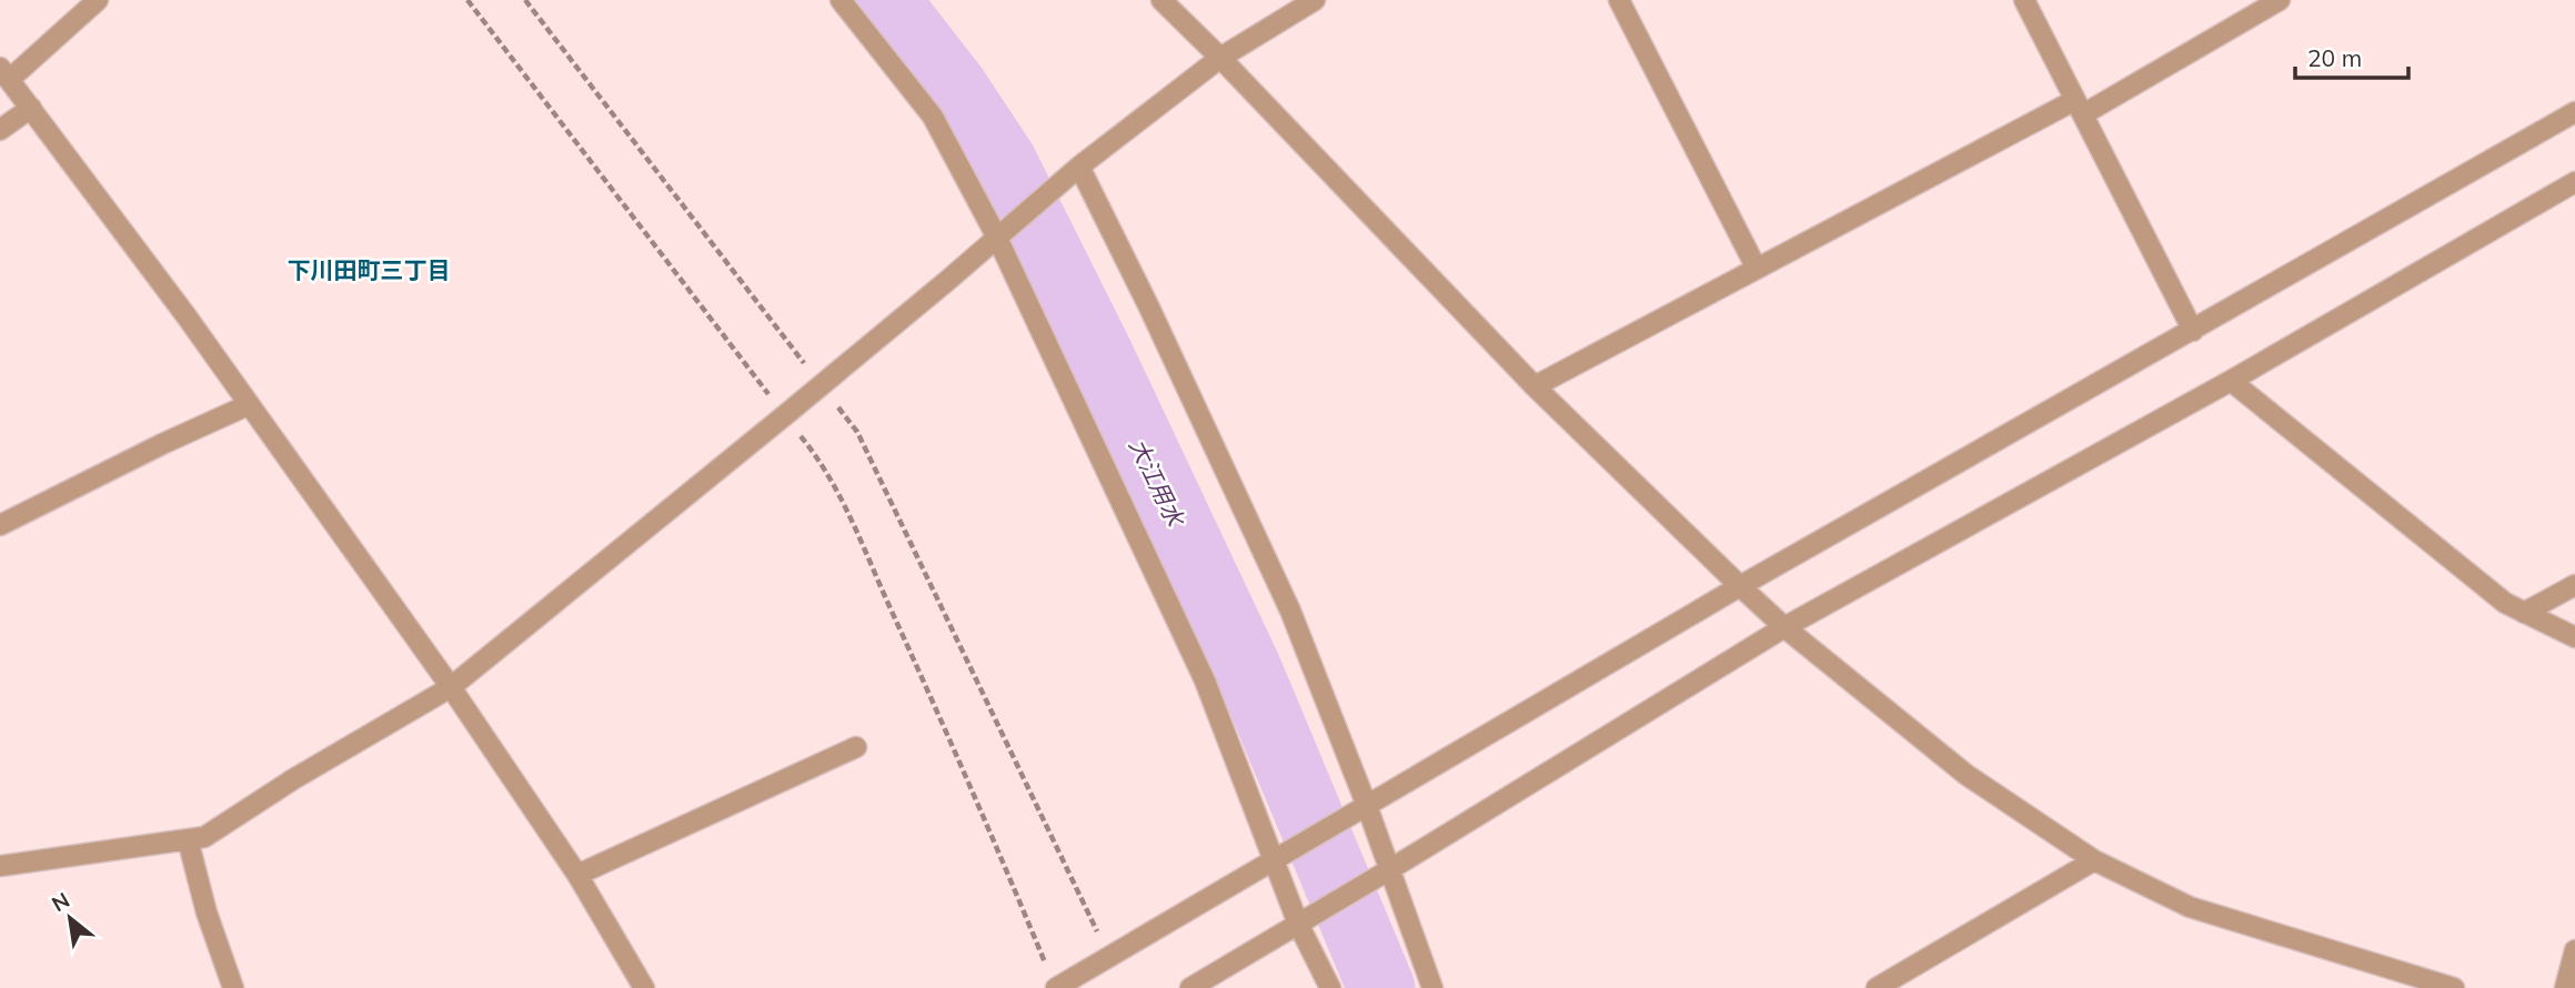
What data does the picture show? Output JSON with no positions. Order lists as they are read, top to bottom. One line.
{"districts":["下川田町三丁目"],"water":["大江用水"],"scale_bar":"20 m","north":"top left"}
